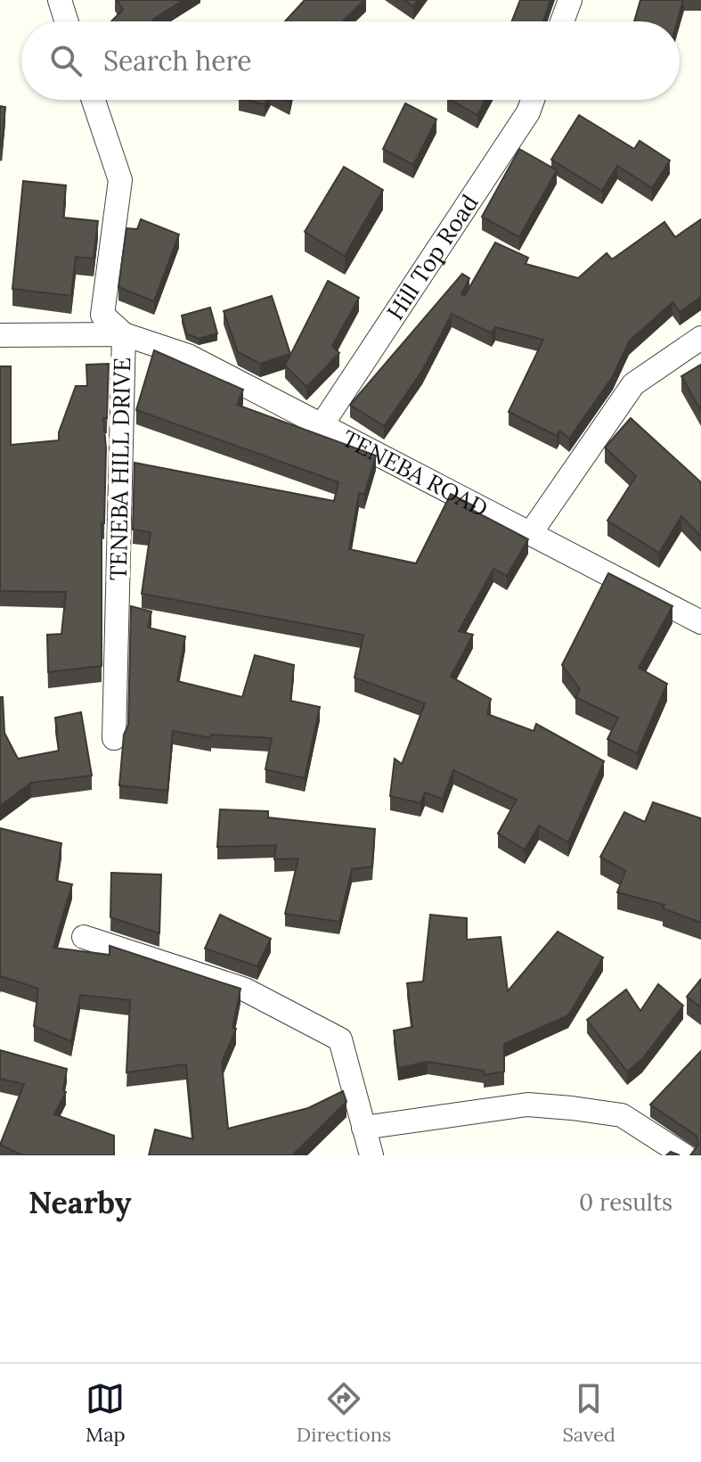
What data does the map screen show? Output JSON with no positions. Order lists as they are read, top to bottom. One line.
{"streets":{"street":["Hill Top Road","TENEBA HILL DRIVE","TENEBA ROAD"]},"crossings":[["Hill Top Road","TENEBA ROAD"],["TENEBA HILL DRIVE","TENEBA ROAD"]],"page":{"search":"Search here","heading":["Nearby","0 results"],"nav":["Map","Directions","Saved"]}}
